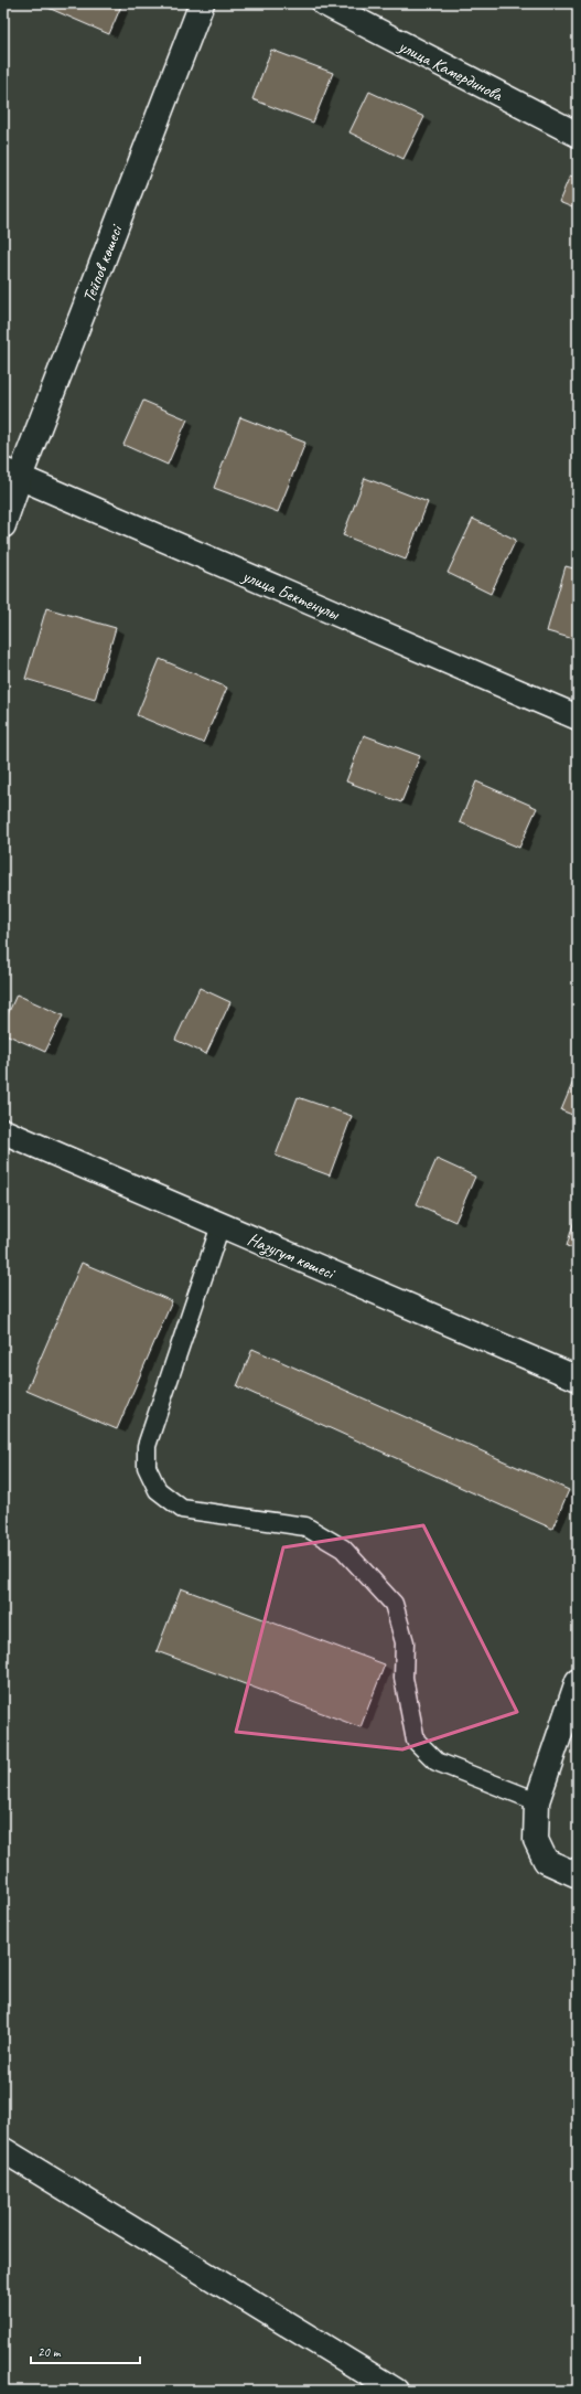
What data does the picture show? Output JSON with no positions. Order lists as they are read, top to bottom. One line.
{"streets":{"street":["улица Камердинова","Тейпов көшесі","улица Бектенулы","Назугум көшесі"]},"crossings":[["Тейпов көшесі","улица Бектенулы"]],"scale_bar":"20 m"}
